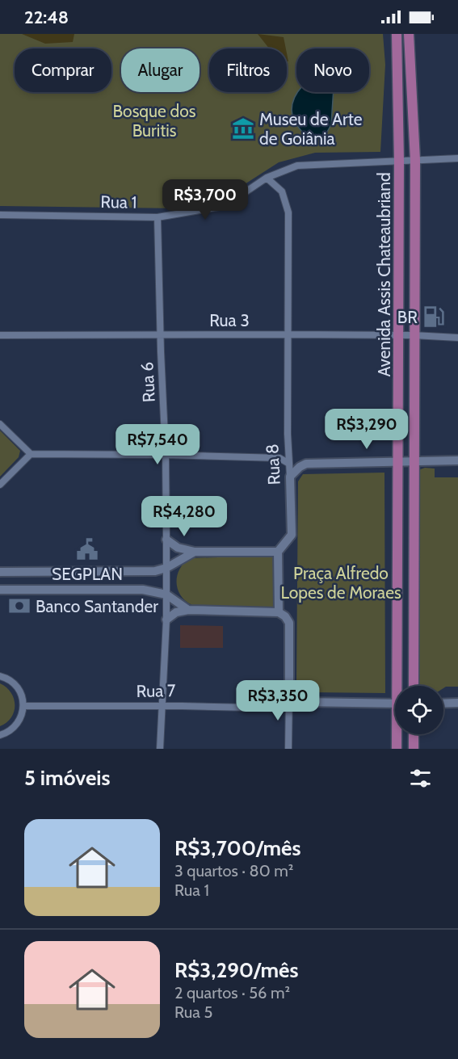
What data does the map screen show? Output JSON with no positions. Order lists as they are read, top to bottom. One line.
{"streets":{"main road":["Avenida Assis Chateaubriand","Rua 8"],"street":["Rua 1","Rua 3","Rua 6","Rua 7"]},"crossings":[["Rua 1","Avenida Assis Chateaubriand"],["Rua 1","Rua 6"],["Rua 1","Rua 8"],["Avenida Assis Chateaubriand","Rua 3"],["Rua 3","Rua 6"],["Rua 3","Rua 8"],["Rua 6","Rua 7"]],"parks":["Bosque dos Buritis","Praça Alfredo Lopes de Moraes"],"places":{"museum":["Museu de Arte de Goiânia"],"fuel station":["BR"],"public building":["SEGPLAN"],"bank":["Banco Santander"]},"page":{"status":"22:48","chip":["Comprar","Alugar","Filtros","Novo"],"price":["R$3,700","R$3,290","R$7,540","R$4,280","R$3,350"],"heading":"5 imóveis","list":[{"name":"R$3,700/mês","note":"3 quartos · 80 m² · Rua 1"},{"name":"R$3,290/mês","note":"2 quartos · 56 m² · Rua 5"}]}}
